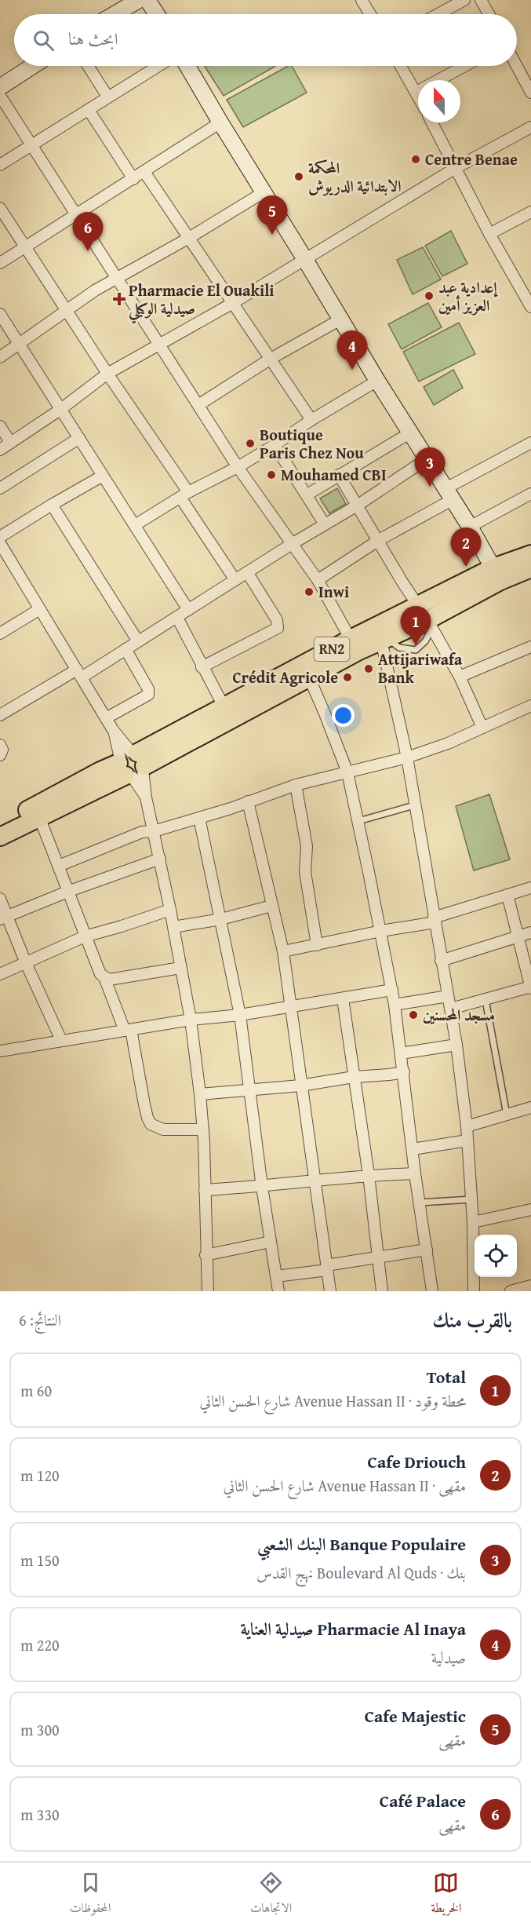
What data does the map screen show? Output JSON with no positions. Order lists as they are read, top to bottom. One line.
{"streets":{"main road":["RN2"]},"places":{"other":["Centre Benae","المحكمة الابتدائية الدريوش","إعدادية عبد العزيز أمين","Boutique Paris Chez Nou","Mouhamed CBI","Inwi","Attijariwafa Bank","Crédit Agricole","مسجد المحسنين"],"health":["Pharmacie El Ouakili صيدلية الوكيلي"]},"north":"top","page":{"search":"ابحث هنا","pins":["5","6","4","3","2","1"],"heading":["بالقرب منك","النتائج: 6"],"list":[{"mark":"1","name":"Total","note":"محطة وقود · Avenue Hassan II شارع الحسن الثاني","value":"60 m"},{"mark":"2","name":"Cafe Driouch","note":"مقهى · Avenue Hassan II شارع الحسن الثاني","value":"120 m"},{"mark":"3","name":"Banque Populaire البنك الشعبي","note":"بنك · Boulevard Al Quds نهج القدس","value":"150 m"},{"mark":"4","name":"Pharmacie Al Inaya صيدلية العناية","note":"صيدلية","value":"220 m"},{"mark":"5","name":"Cafe Majestic","note":"مقهى","value":"300 m"},{"mark":"6","name":"Café Palace","note":"مقهى","value":"330 m"}],"nav":["الخريطة","الاتجاهات","المحفوظات"]}}
